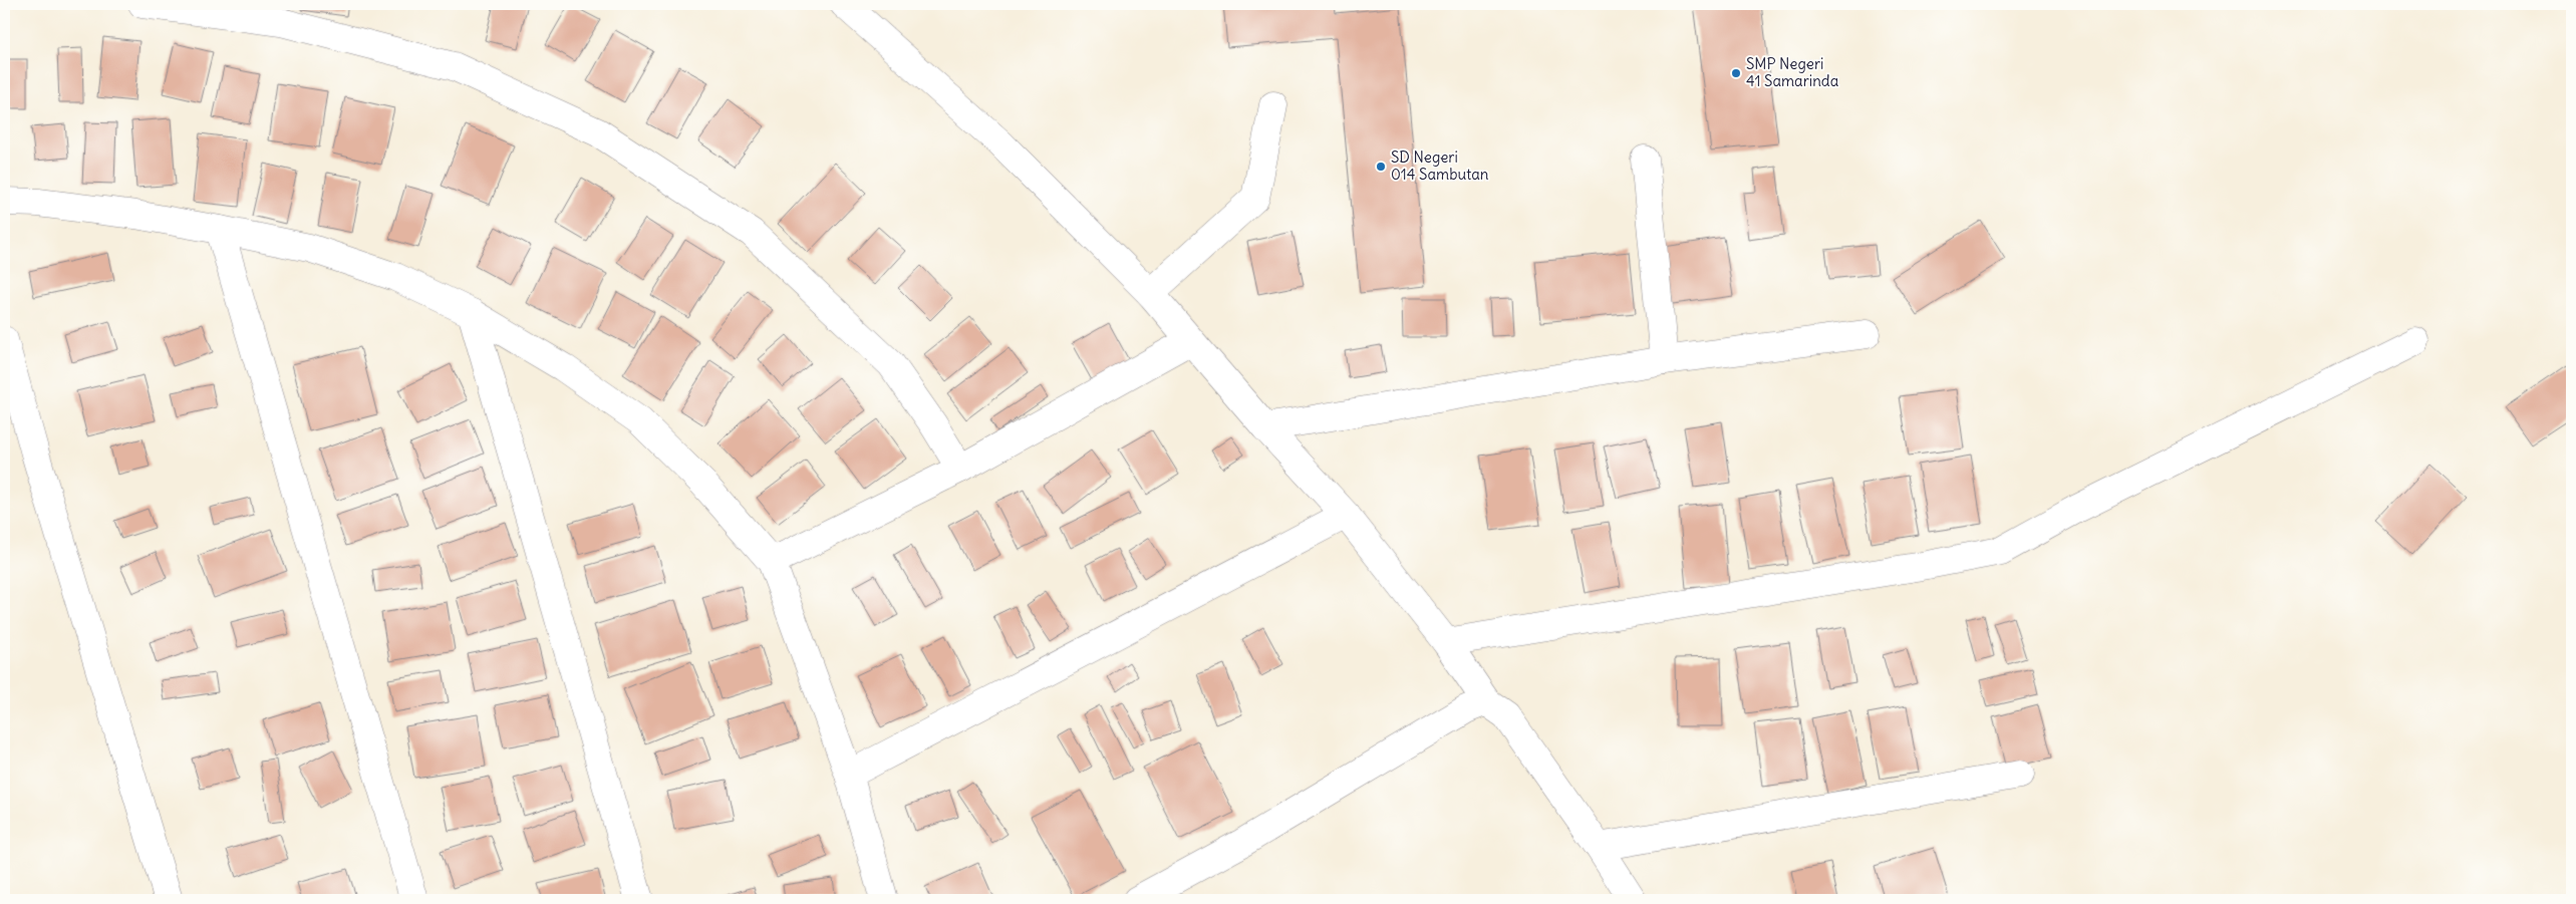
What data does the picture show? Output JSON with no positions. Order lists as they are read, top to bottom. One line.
{"places":["SMP Negeri 41 Samarinda","SD Negeri 014 Sambutan"]}
